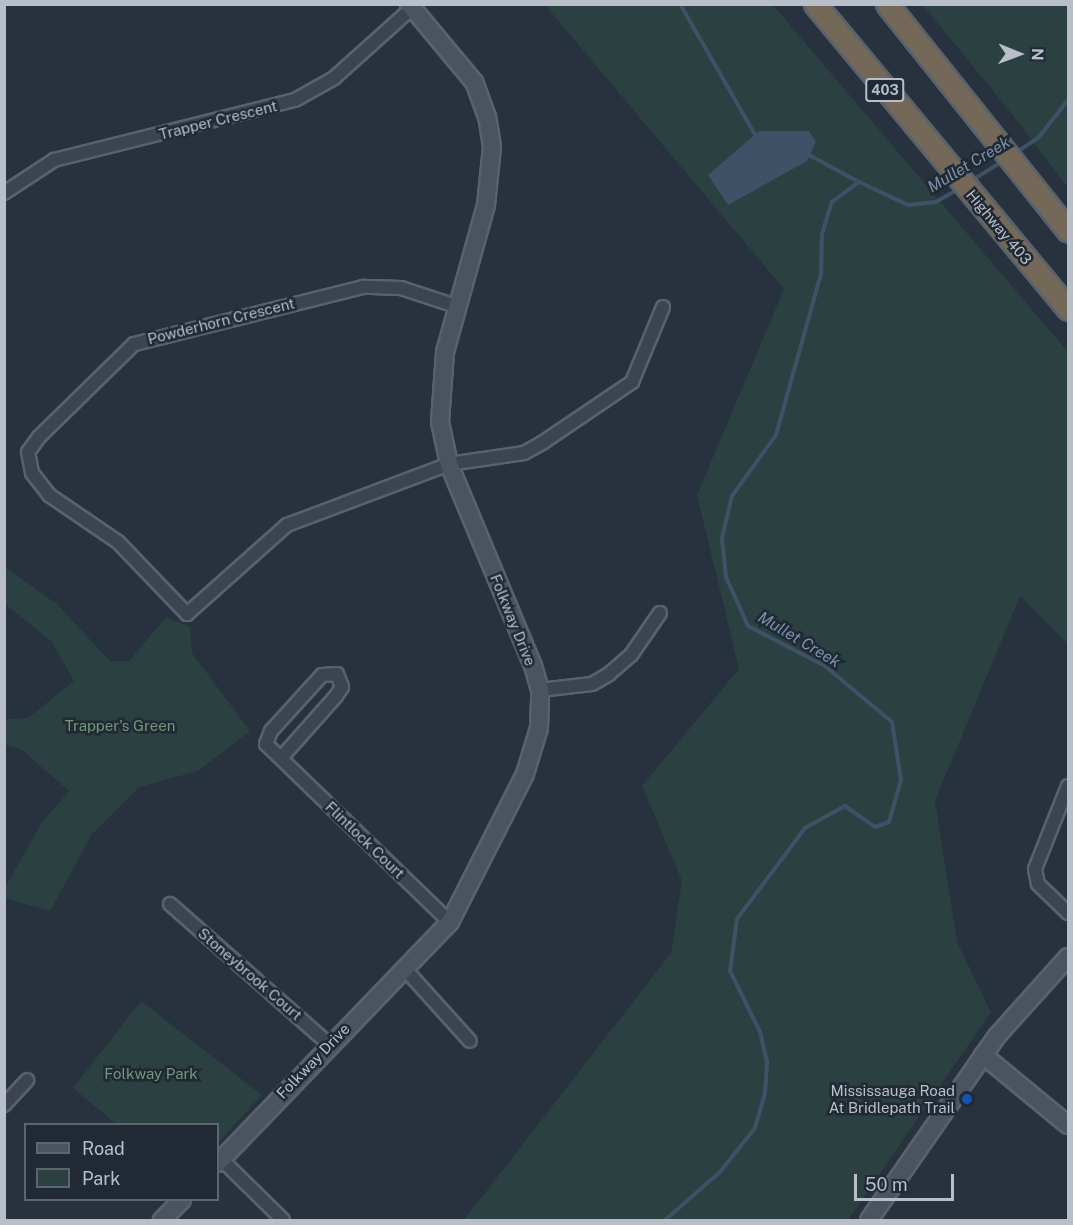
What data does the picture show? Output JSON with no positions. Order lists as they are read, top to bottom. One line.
{"streets":{"highway":["403","Highway 403"],"street":["Trapper Crescent","Powderhorn Crescent","Folkway Drive","Flintlock Court","Stoneybrook Court"]},"crossings":[["Trapper Crescent","Folkway Drive"],["Powderhorn Crescent","Folkway Drive"],["Folkway Drive","Flintlock Court"],["Folkway Drive","Stoneybrook Court"]],"water":["Mullet Creek"],"parks":["Trapper's Green","Folkway Park"],"places":["Mississauga Road At Bridlepath Trail"],"legend":["Road","Park"],"scale_bar":"50 m","north":"right"}
